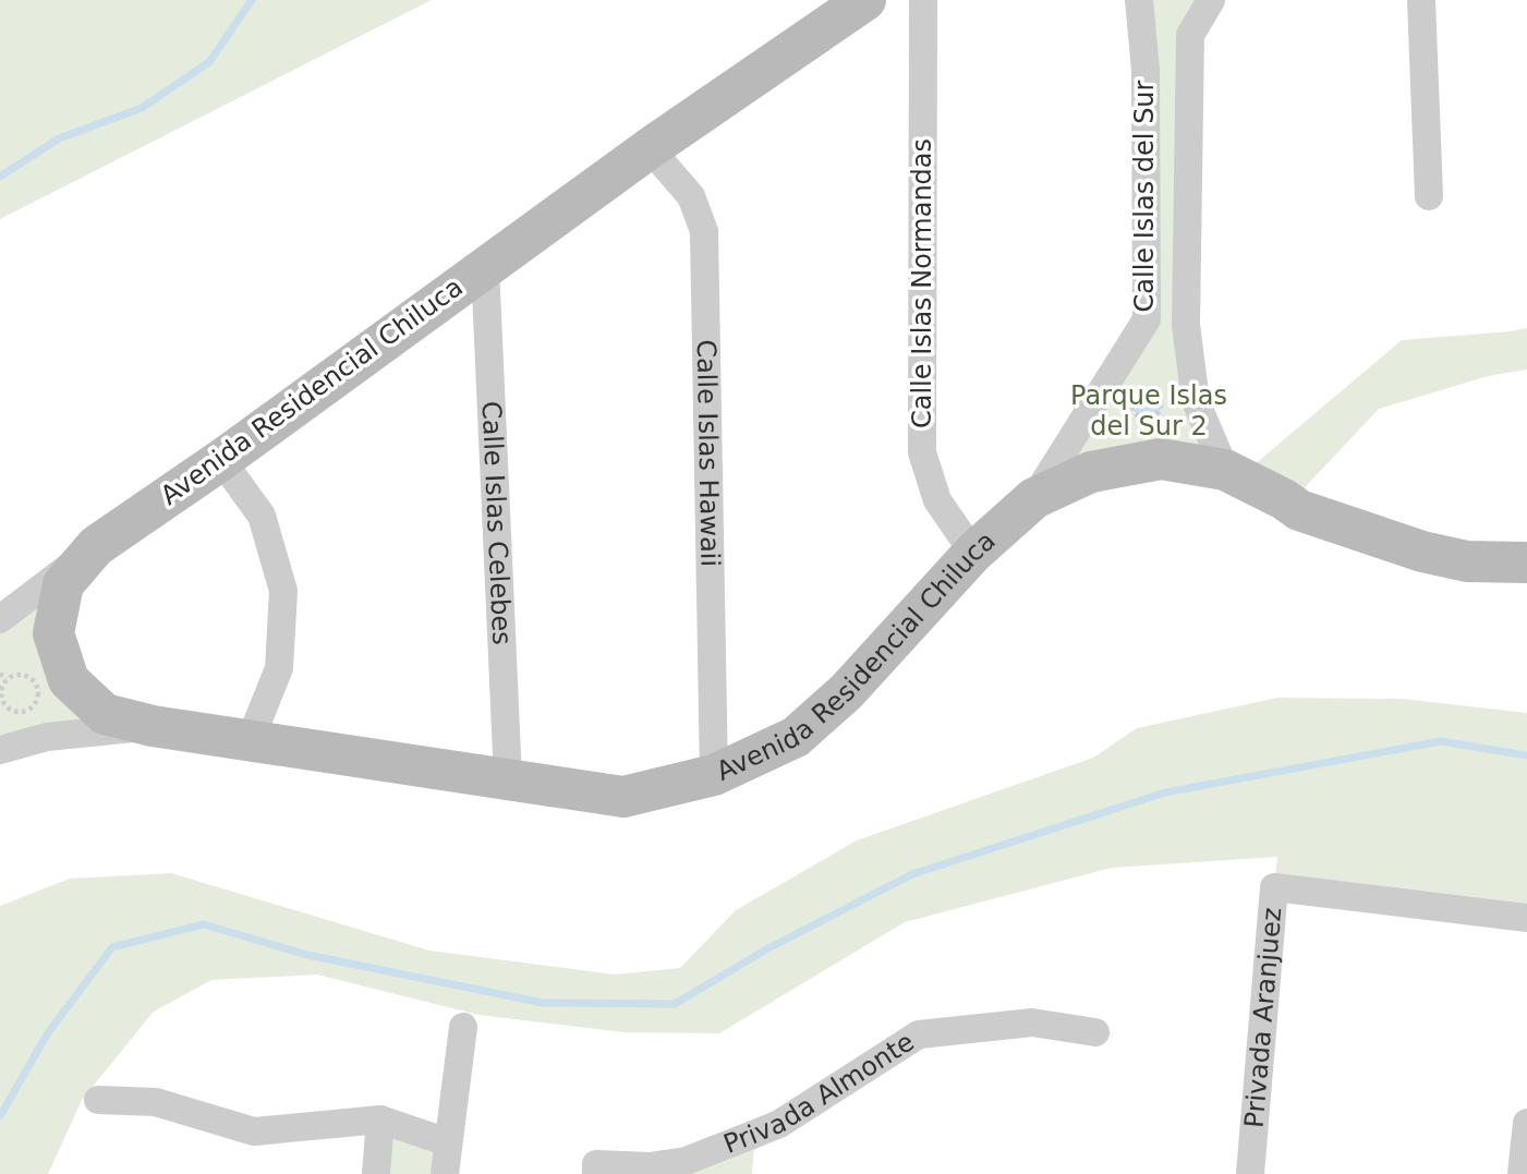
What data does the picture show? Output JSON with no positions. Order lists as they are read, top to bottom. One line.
{"streets":{"street":["Calle Islas del Sur","Calle Islas Normandas","Avenida Residencial Chiluca","Calle Islas Hawaii","Calle Islas Celebes","Privada Aranjuez","Privada Almonte"]},"crossings":[["Calle Islas del Sur","Avenida Residencial Chiluca"],["Calle Islas Normandas","Avenida Residencial Chiluca"],["Avenida Residencial Chiluca","Calle Islas Hawaii"],["Avenida Residencial Chiluca","Calle Islas Celebes"]],"parks":["Parque Islas del Sur 2"]}
